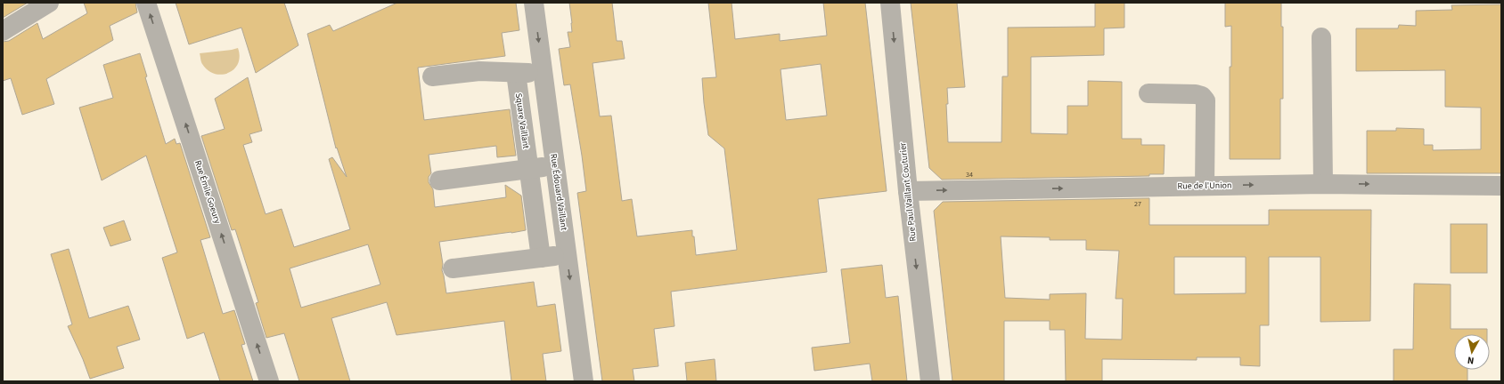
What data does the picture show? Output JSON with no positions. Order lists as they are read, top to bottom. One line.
{"streets":{"street":["Square Vaillant","Rue de l'Union","Rue Émile Goeury","Rue Édouard Vaillant","Rue Paul Vaillant Couturier"]},"crossings":[["Rue de l'Union","Rue Paul Vaillant Couturier"]],"one_way":["Rue de l'Union","Rue Émile Goeury","Rue Édouard Vaillant","Rue Paul Vaillant Couturier"],"house_numbers":["34","27"],"north":"bottom"}
